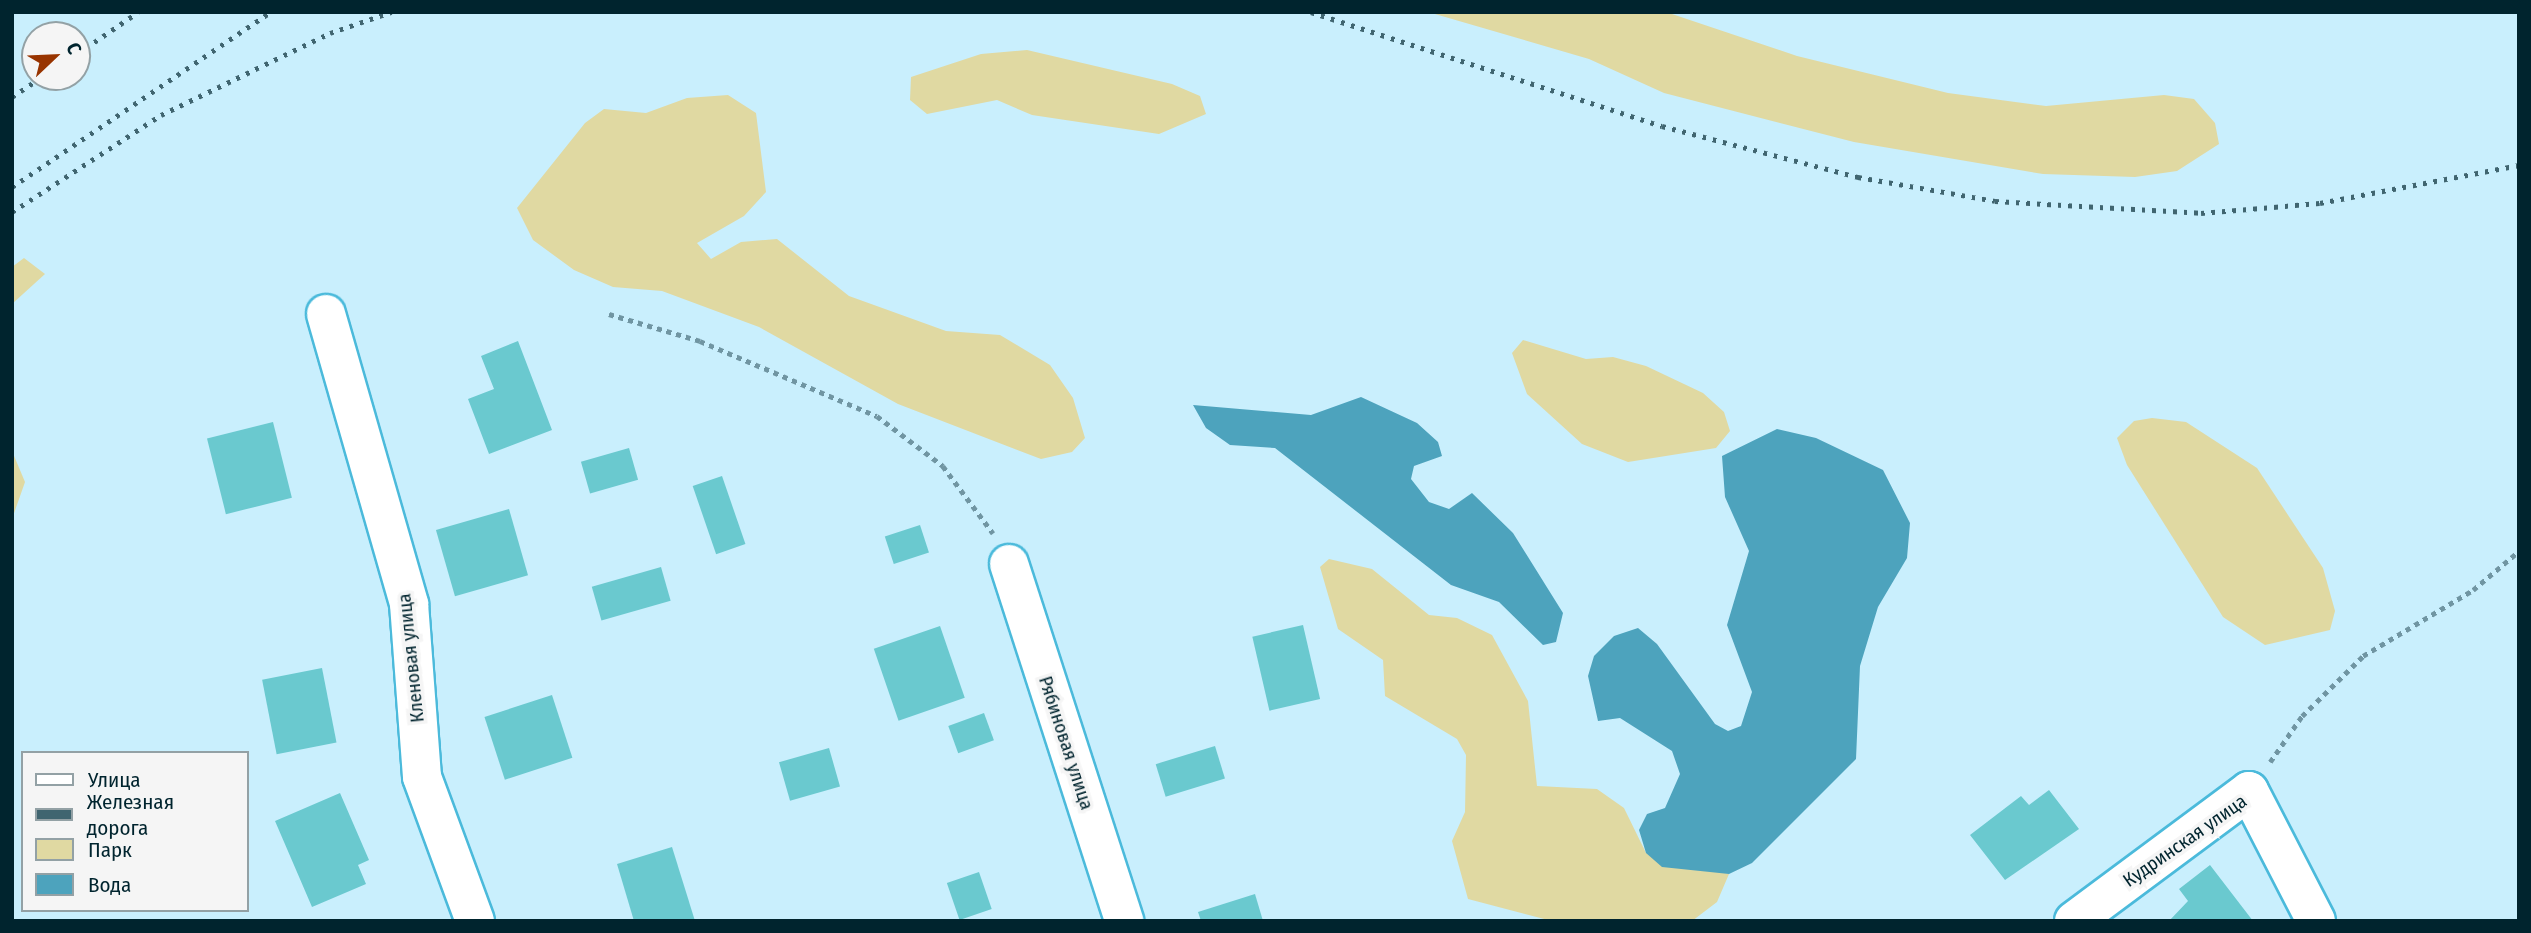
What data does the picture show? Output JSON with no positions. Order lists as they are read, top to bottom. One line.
{"streets":{"street":["Кленовая улица","Рябиновая улица","Кудринская улица"]},"legend":["Улица","Железная дорога","Парк","Вода"],"north":"top right"}
